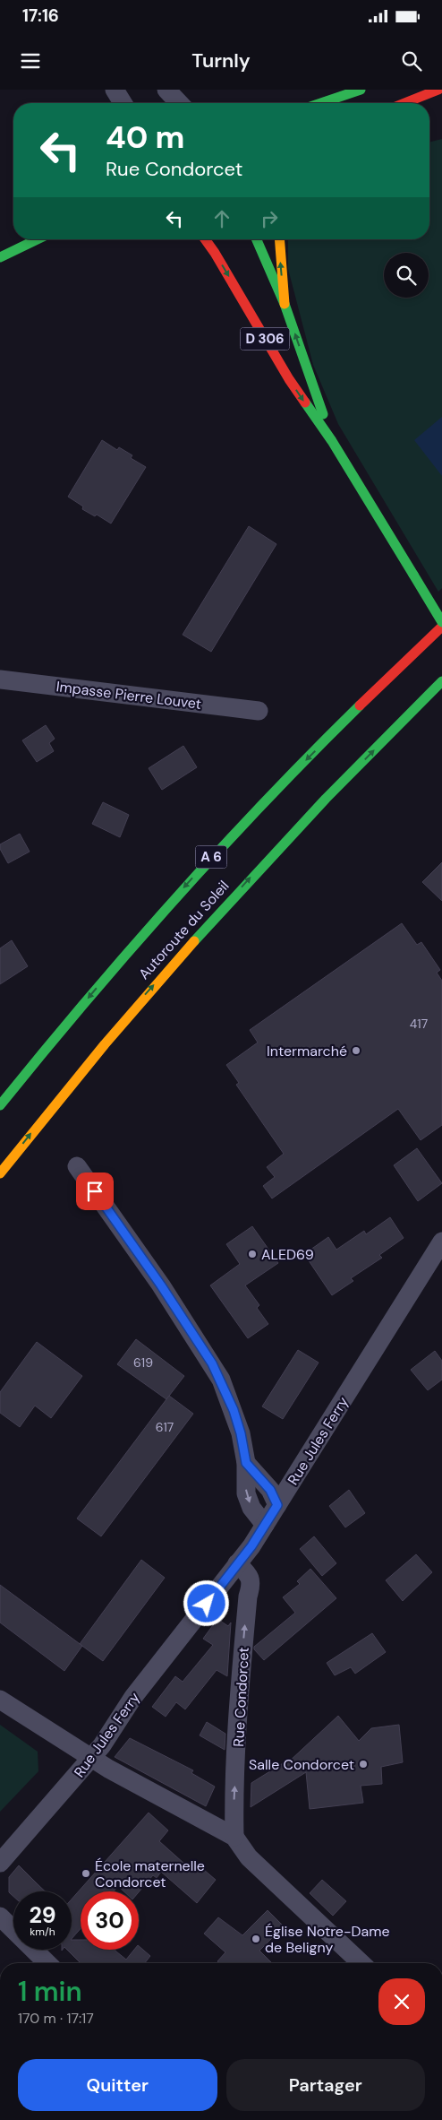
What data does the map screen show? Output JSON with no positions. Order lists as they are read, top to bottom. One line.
{"streets":{"main road":["D 306","A 6","Autoroute du Soleil"],"street":["Impasse Pierre Louvet","Rue Jules Ferry","Rue Condorcet"]},"crossings":[["Rue Jules Ferry","Rue Condorcet"]],"one_way":["Rue Condorcet"],"places":["Intermarché","ALED69","Salle Condorcet","École maternelle Condorcet","Église Notre-Dame de Beligny"],"house_numbers":["417","619","617"],"page":{"status":"17:16","header":"Turnly","turn":["40 m","Rue Condorcet"],"speed":"29 km/h","limit":"30","heading":["1 min","170 m · 17:17"],"buttons":["Quitter","Partager"]}}
